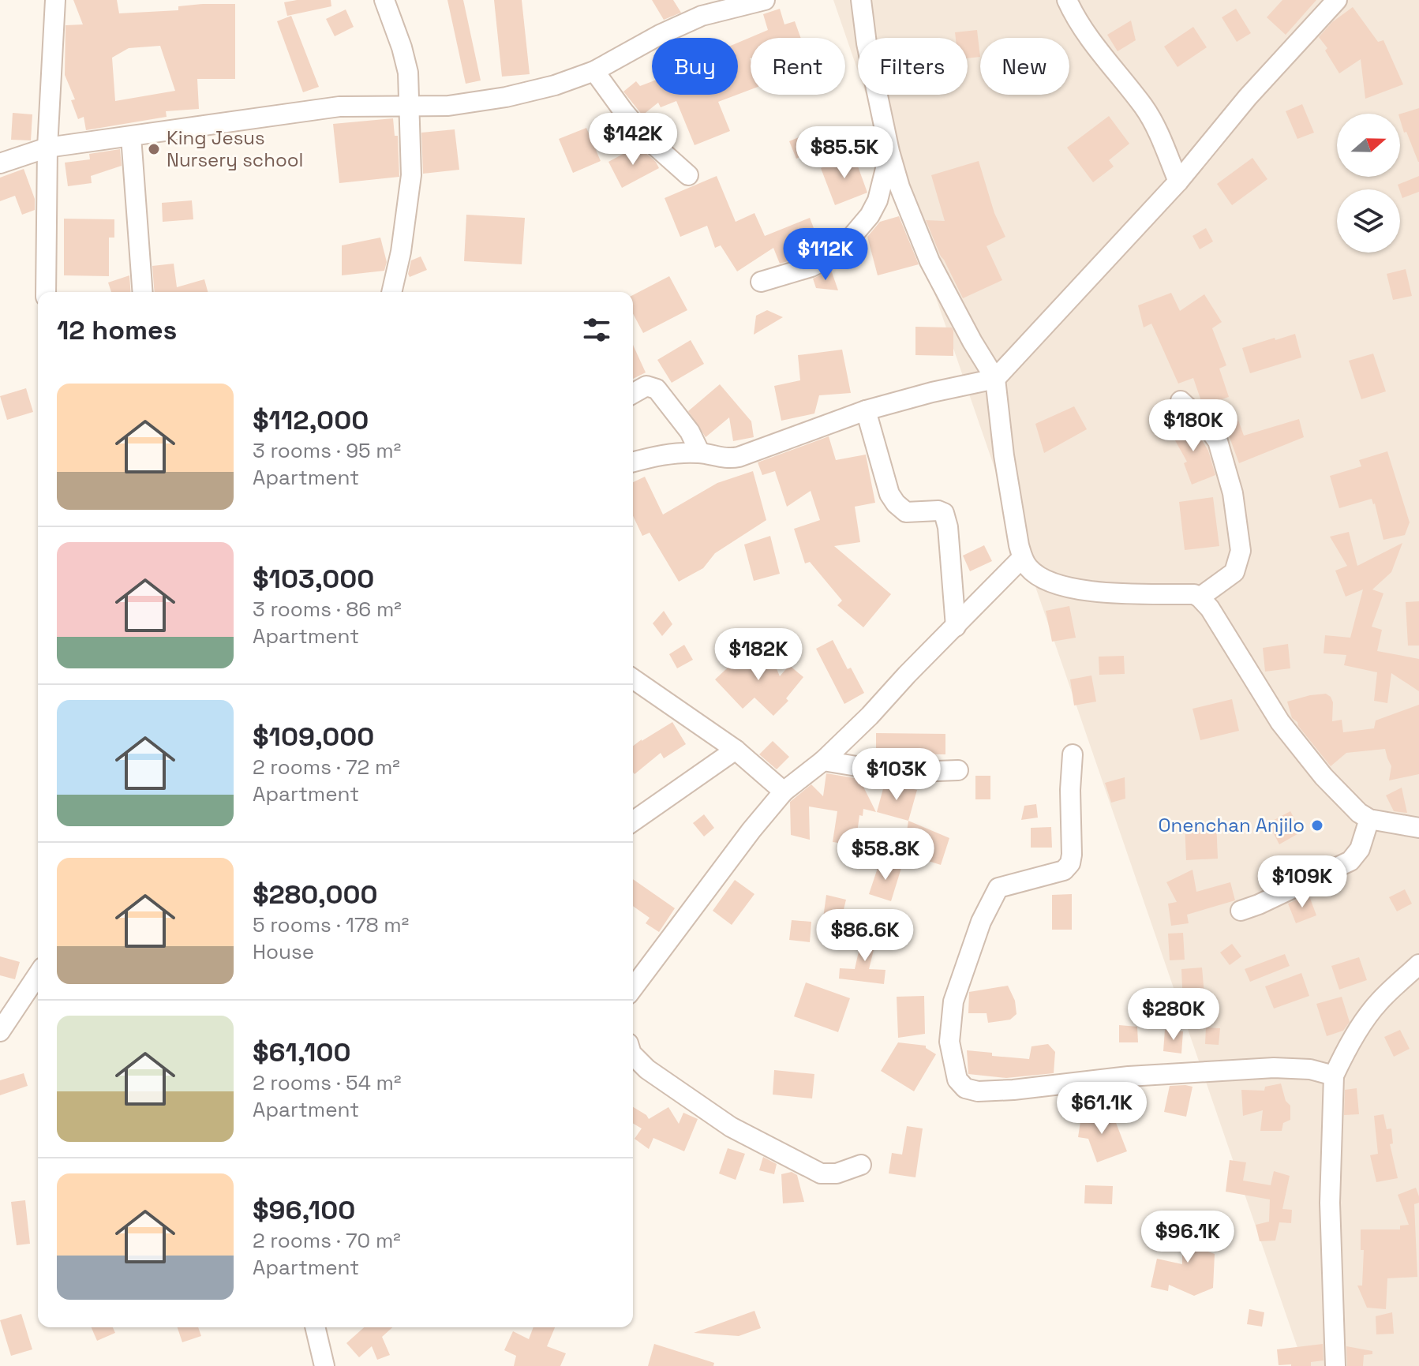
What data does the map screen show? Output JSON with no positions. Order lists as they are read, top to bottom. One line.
{"places":["King Jesus Nursery school","Onenchan Anjilo"],"north":"right","page":{"chip":["Buy","Rent","Filters","New"],"price":["$142K","$85.5K","$112K","$180K","$182K","$103K","$58.8K","$109K","$86.6K","$280K","$61.1K","$96.1K"],"heading":"12 homes","list":[{"name":"$112,000","note":"3 rooms · 95 m² · Apartment"},{"name":"$103,000","note":"3 rooms · 86 m² · Apartment"},{"name":"$109,000","note":"2 rooms · 72 m² · Apartment"},{"name":"$280,000","note":"5 rooms · 178 m² · House"},{"name":"$61,100","note":"2 rooms · 54 m² · Apartment"},{"name":"$96,100","note":"2 rooms · 70 m² · Apartment"}]}}
